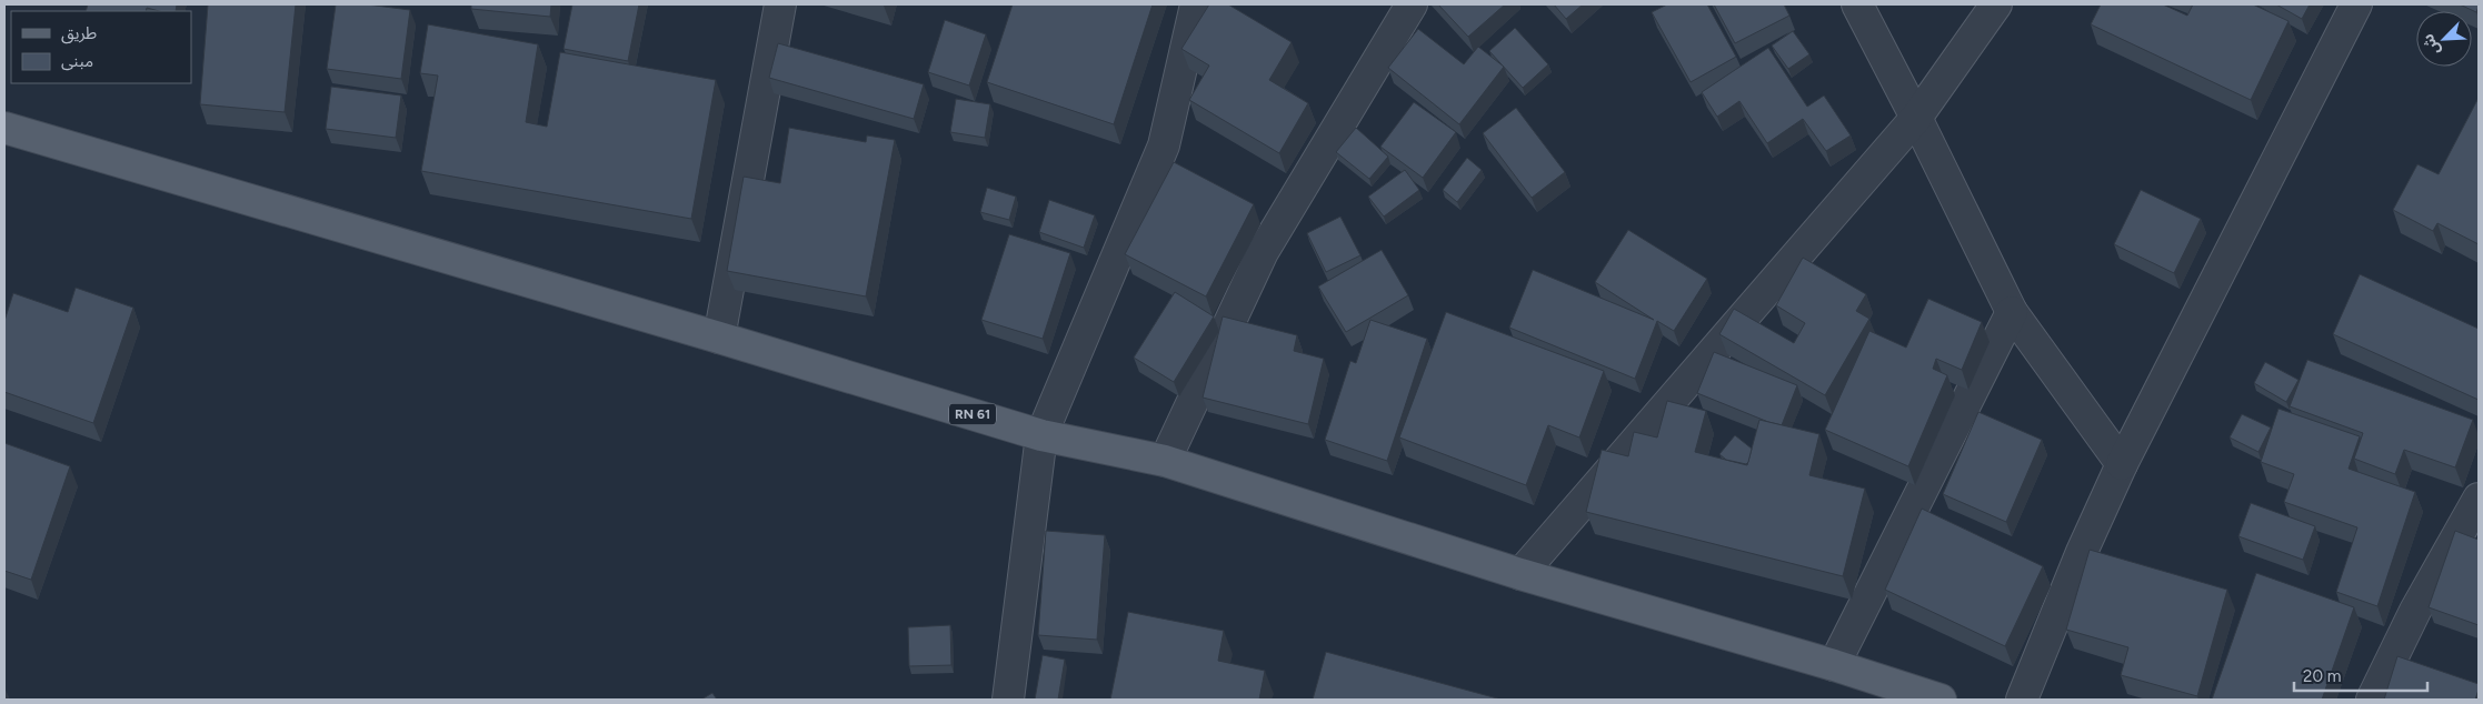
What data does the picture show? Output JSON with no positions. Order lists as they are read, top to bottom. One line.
{"streets":{"main road":["RN 61"]},"legend":["طريق","مبنى"],"scale_bar":"20 m","north":"bottom left"}
